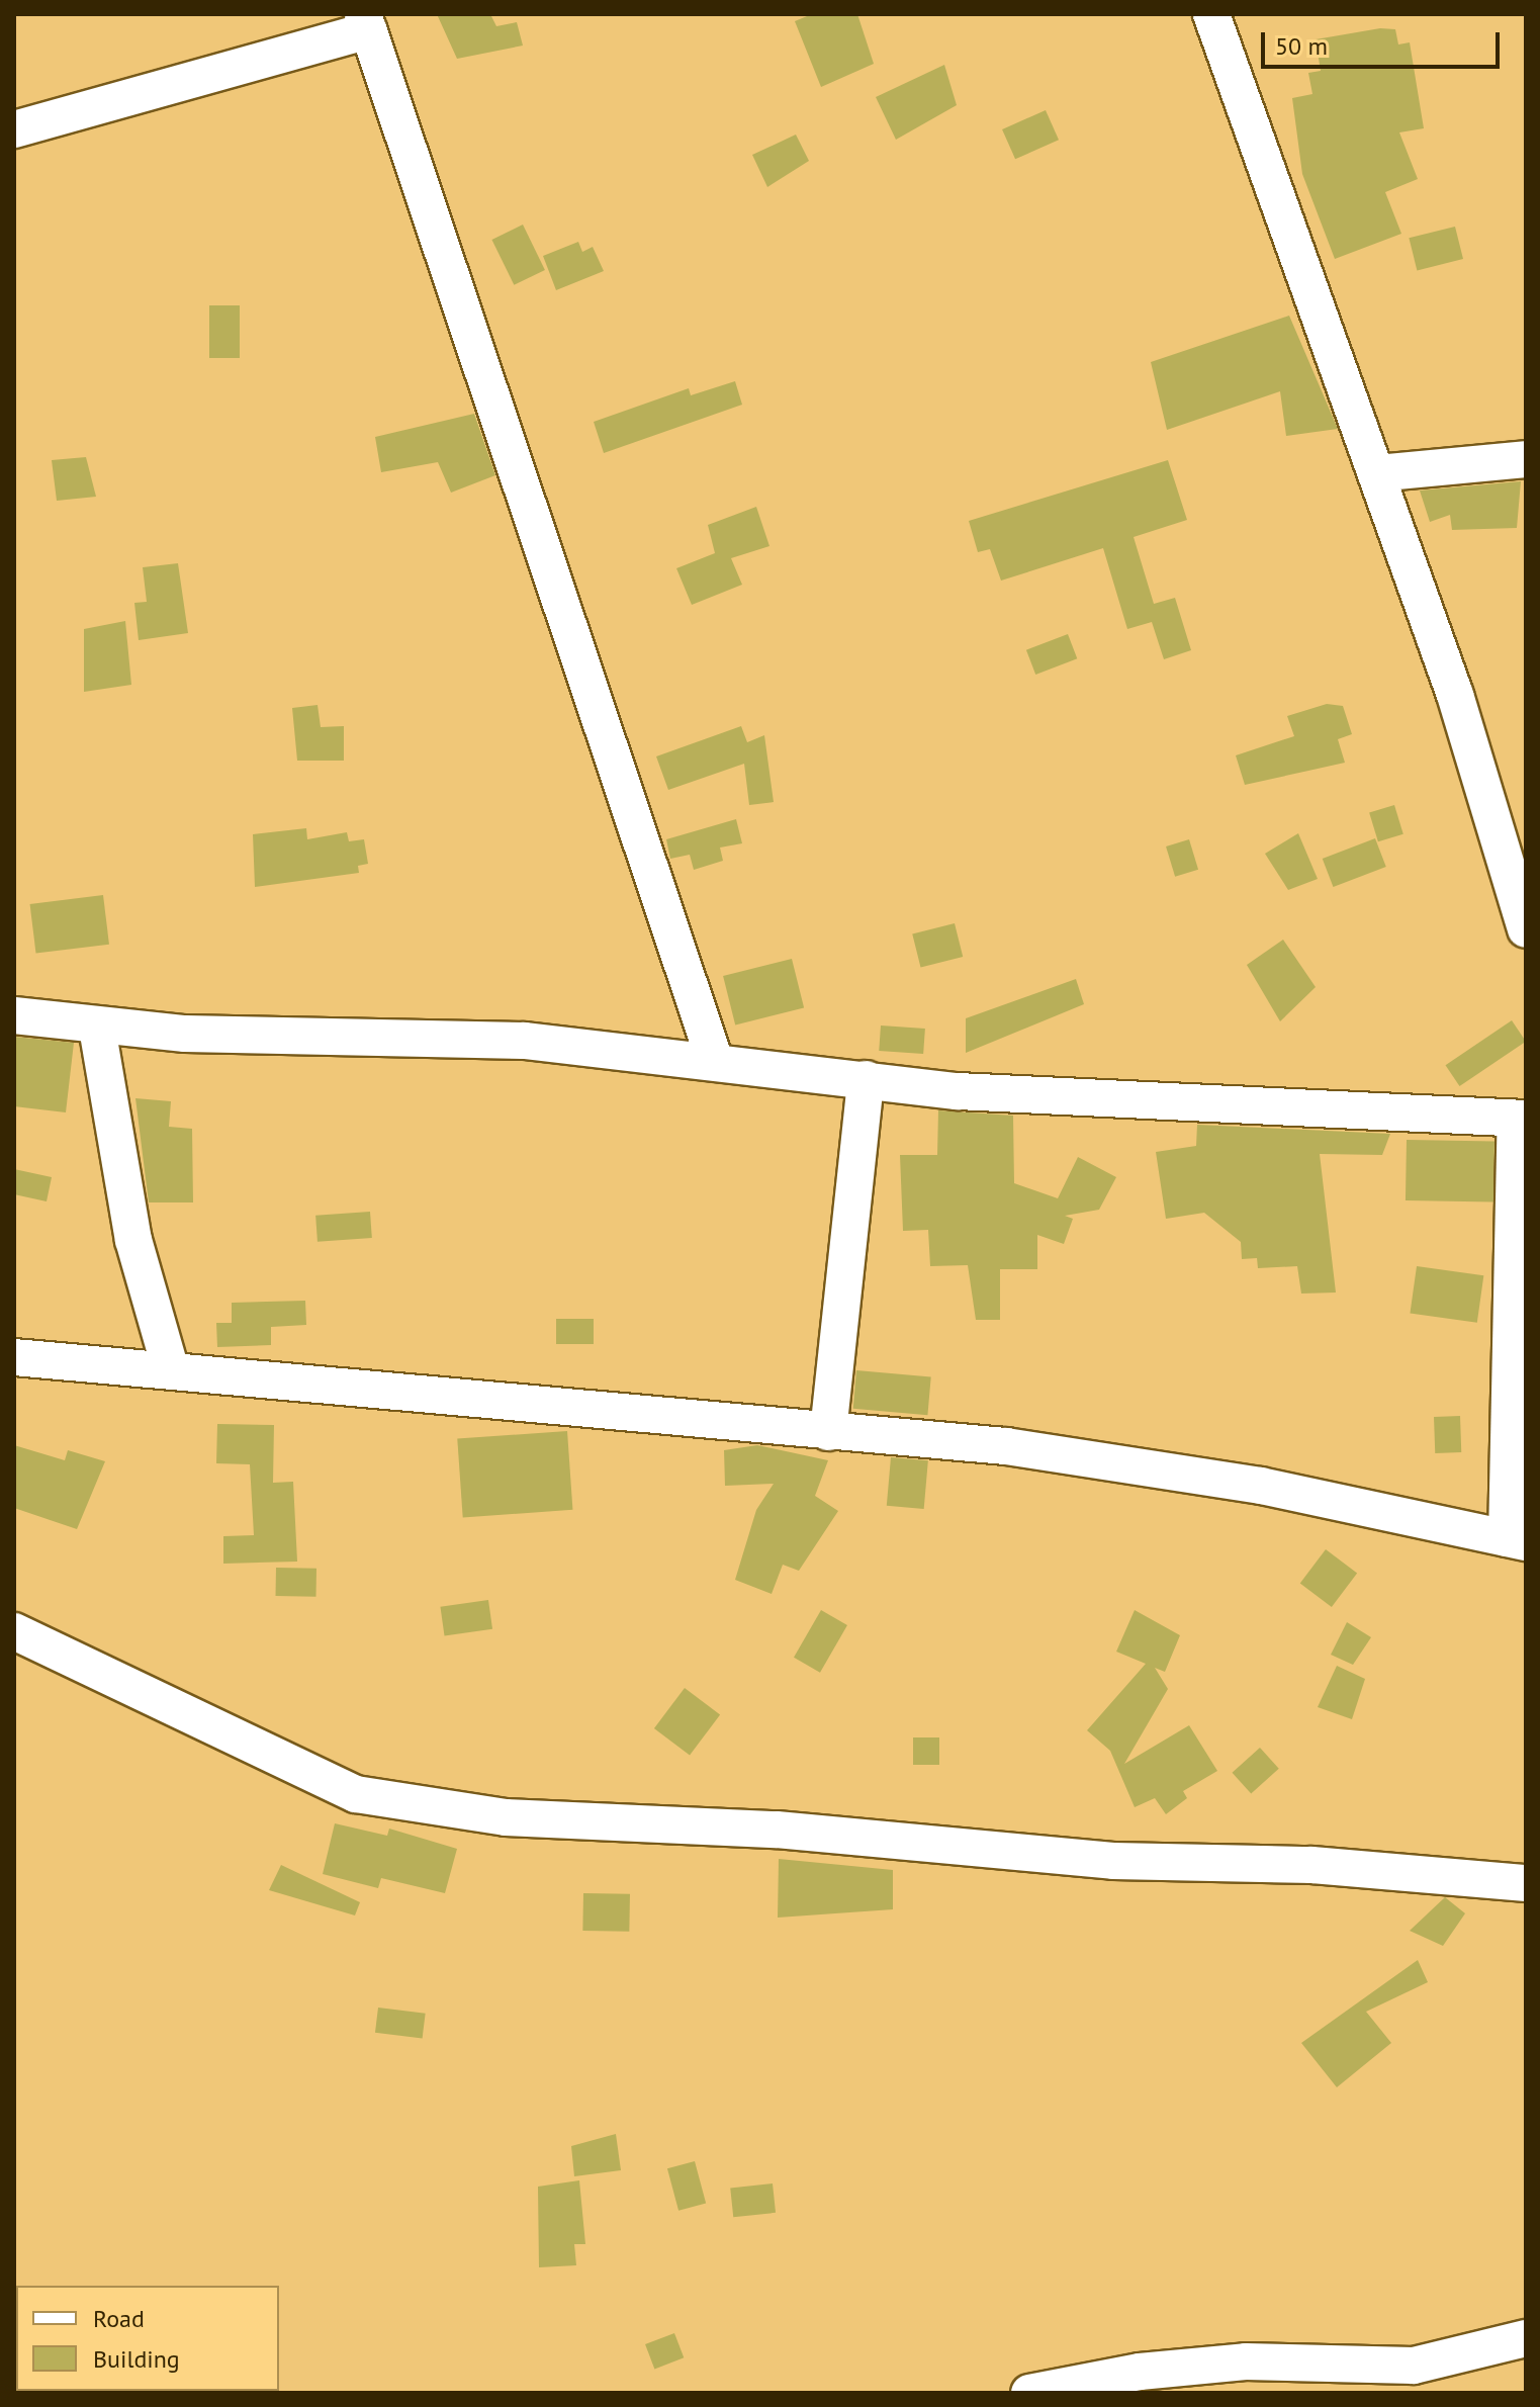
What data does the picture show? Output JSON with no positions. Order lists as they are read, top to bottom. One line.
{"legend":["Road","Building"],"scale_bar":"50 m"}
